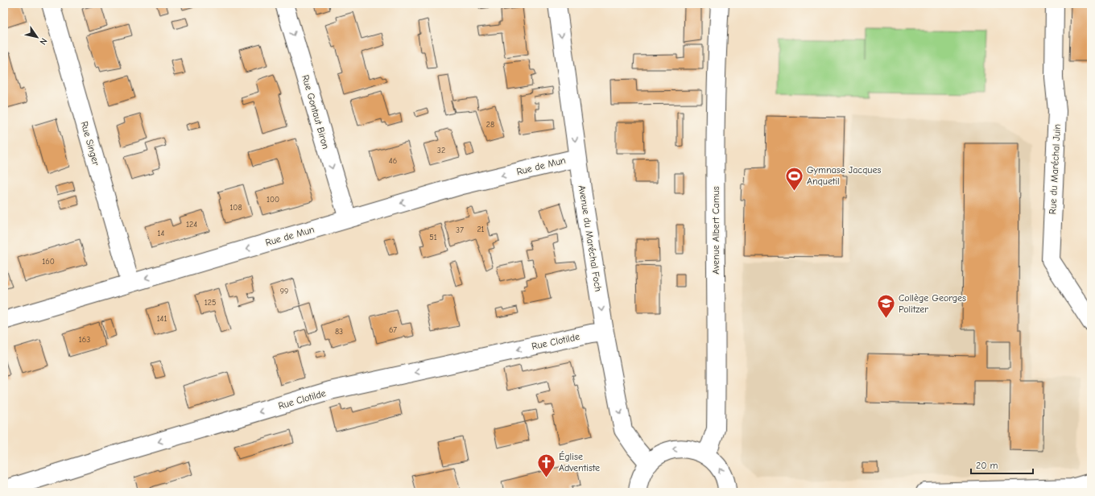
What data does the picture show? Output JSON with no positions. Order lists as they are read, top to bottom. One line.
{"streets":{"street":["Rue Gontaut Biron","Rue Singer","Rue de Mun","Rue du Maréchal Juin","Avenue Albert Camus","Avenue du Maréchal Foch","Rue Clotilde"]},"crossings":[["Rue Gontaut Biron","Rue de Mun"],["Rue Singer","Rue de Mun"],["Rue de Mun","Avenue du Maréchal Foch"],["Avenue du Maréchal Foch","Rue Clotilde"]],"one_way":["Rue Gontaut Biron","Rue de Mun","Avenue du Maréchal Foch","Rue Clotilde"],"places":{"sports":["Gymnase Jacques Anquetil"],"school or university":["Collège Georges Politzer"],"church":["Église Adventiste"]},"house_numbers":["28","32","46","100","108","124","21","37","14","51","160","99","125","141","67","83","163"],"scale_bar":"20 m","north":"bottom right"}
